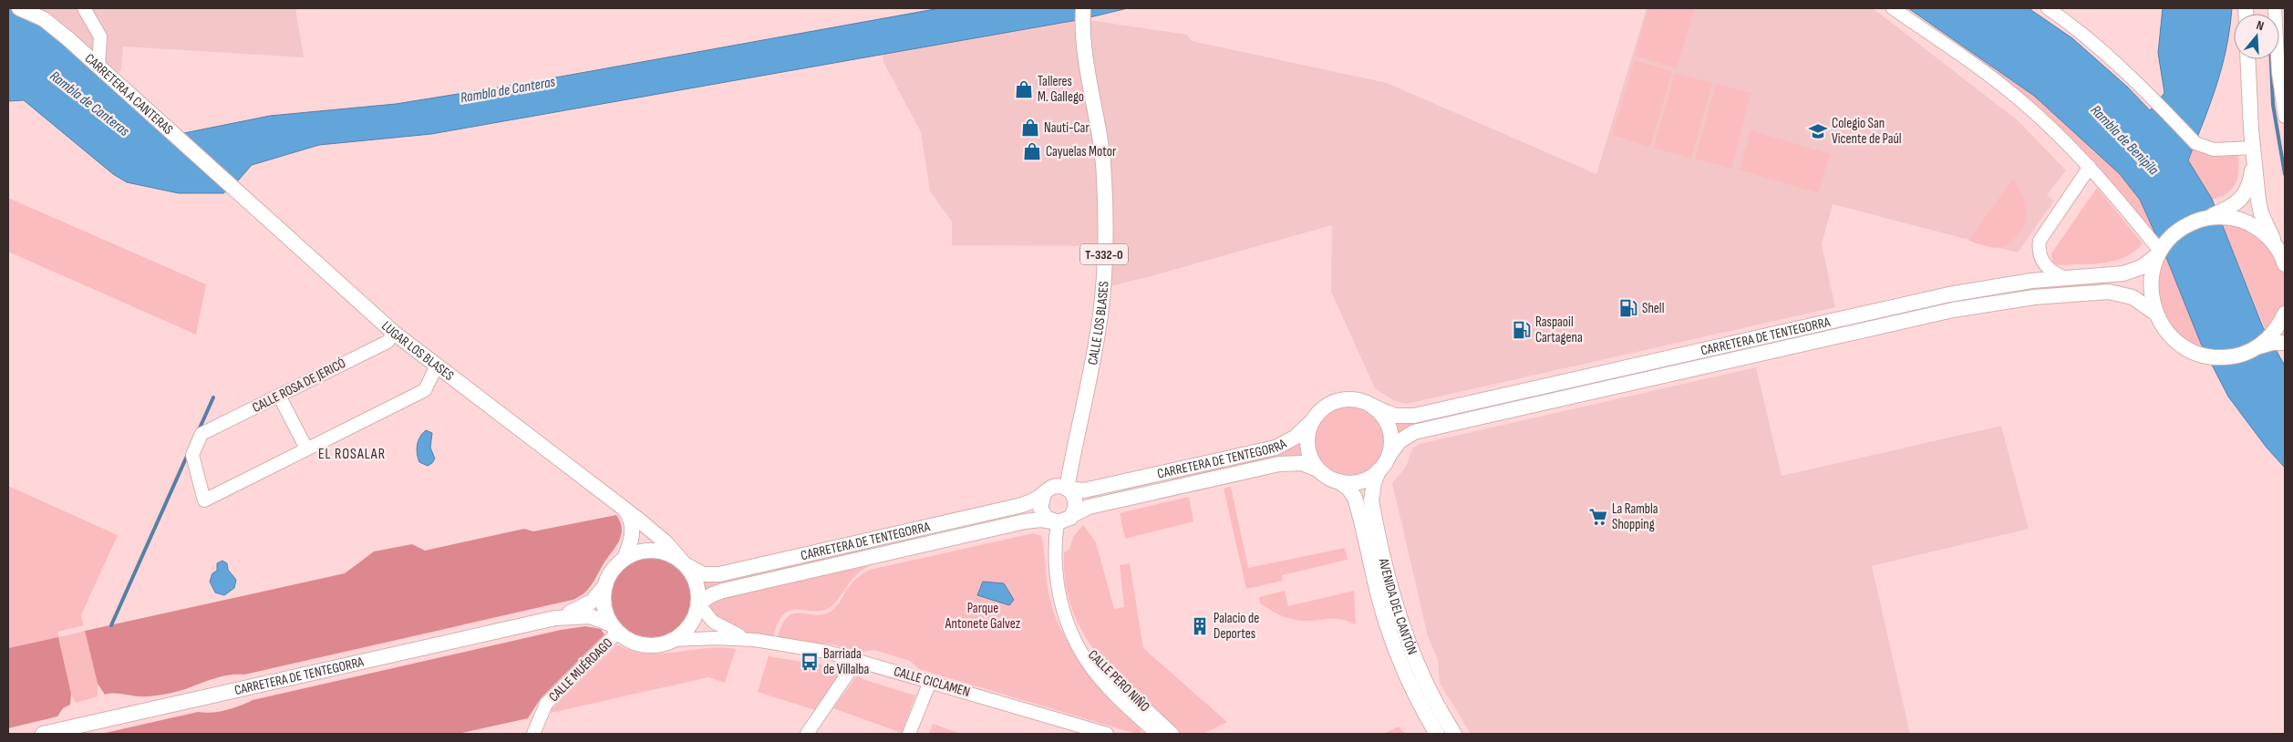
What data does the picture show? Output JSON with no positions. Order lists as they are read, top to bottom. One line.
{"streets":{"main road":["CARRETERA A CANTERAS","T-332-0","CALLE LOS BLASES","CARRETERA DE TENTEGORRA","LUGAR LOS BLASES","AVENIDA DEL CANTÓN"],"street":["CALLE ROSA DE JERICÓ","CALLE MUÉRDAGO","CALLE PERO NIÑO","CALLE CICLAMEN"]},"crossings":[["CARRETERA A CANTERAS","LUGAR LOS BLASES"],["CALLE LOS BLASES","CARRETERA DE TENTEGORRA"],["CALLE LOS BLASES","CALLE PERO NIÑO"],["CARRETERA DE TENTEGORRA","LUGAR LOS BLASES"],["CARRETERA DE TENTEGORRA","AVENIDA DEL CANTÓN"],["CARRETERA DE TENTEGORRA","CALLE MUÉRDAGO"],["CARRETERA DE TENTEGORRA","CALLE PERO NIÑO"],["CARRETERA DE TENTEGORRA","CALLE CICLAMEN"],["LUGAR LOS BLASES","CALLE ROSA DE JERICÓ"],["LUGAR LOS BLASES","CALLE MUÉRDAGO"],["LUGAR LOS BLASES","CALLE CICLAMEN"],["CALLE MUÉRDAGO","CALLE CICLAMEN"]],"districts":["EL ROSALAR"],"water":["Rambla de Canteras","Rambla de Benipila"],"parks":["Parque Antonete Galvez"],"places":{"shop":["Talleres M. Gallego","Nauti-Car","Cayuelas Motor"],"school or university":["Colegio San Vicente de Paúl"],"fuel station":["Shell","Raspaoil Cartagena"],"supermarket":["La Rambla Shopping"],"building":["Palacio de Deportes"],"bus stop":["Barriada de Villalba"]},"north":"top"}
